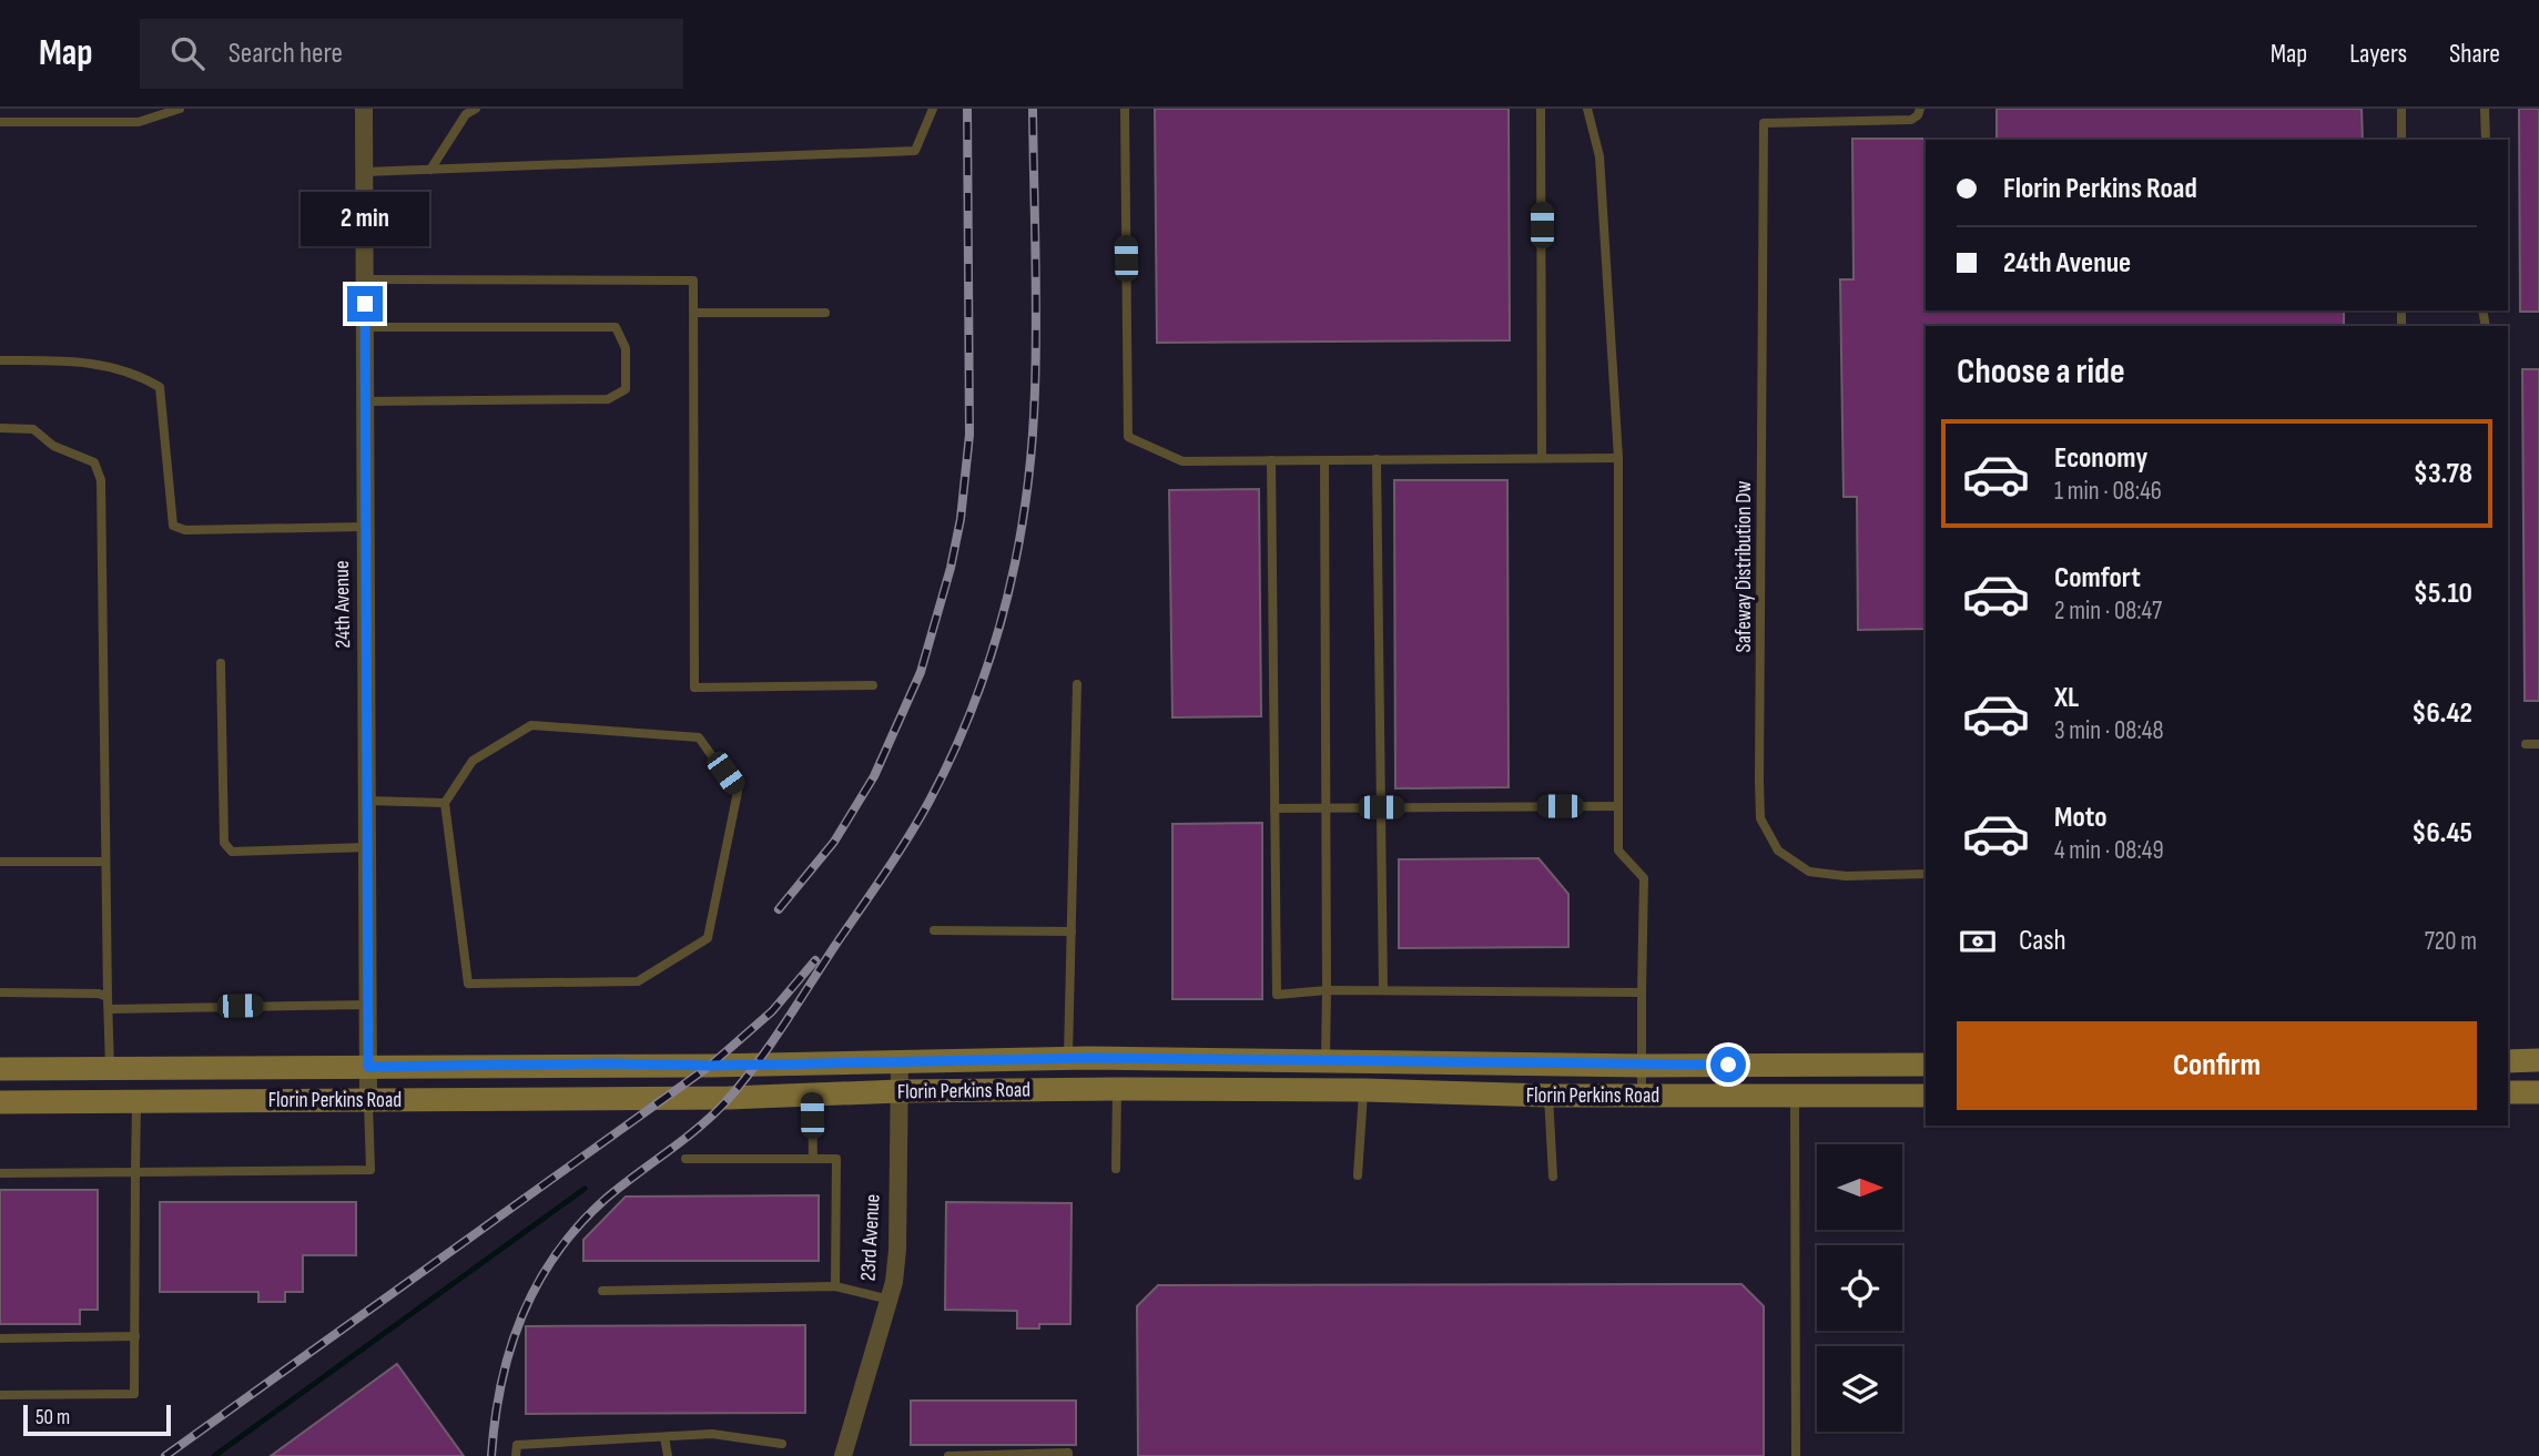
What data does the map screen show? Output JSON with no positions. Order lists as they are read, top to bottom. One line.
{"streets":{"main road":["Florin Perkins Road"],"street":["24th Avenue","23rd Avenue"],"lane":["Safeway Distribution Dw"]},"crossings":[["24th Avenue","Florin Perkins Road"],["Florin Perkins Road","23rd Avenue"]],"scale_bar":"50 m","north":"right","page":{"header":"Map","search":"Search here","nav":["Map","Layers","Share"],"banner":["Florin Perkins Road","24th Avenue"],"bubble":"2 min","heading":"Choose a ride","list":[{"name":"Economy","note":"1 min · 08:46","value":"$3.78"},{"name":"Comfort","note":"2 min · 08:47","value":"$5.10"},{"name":"XL","note":"3 min · 08:48","value":"$6.42"},{"name":"Moto","note":"4 min · 08:49","value":"$6.45"}],"pay":["Cash","720 m"],"buttons":"Confirm","scale":"50 m"}}
